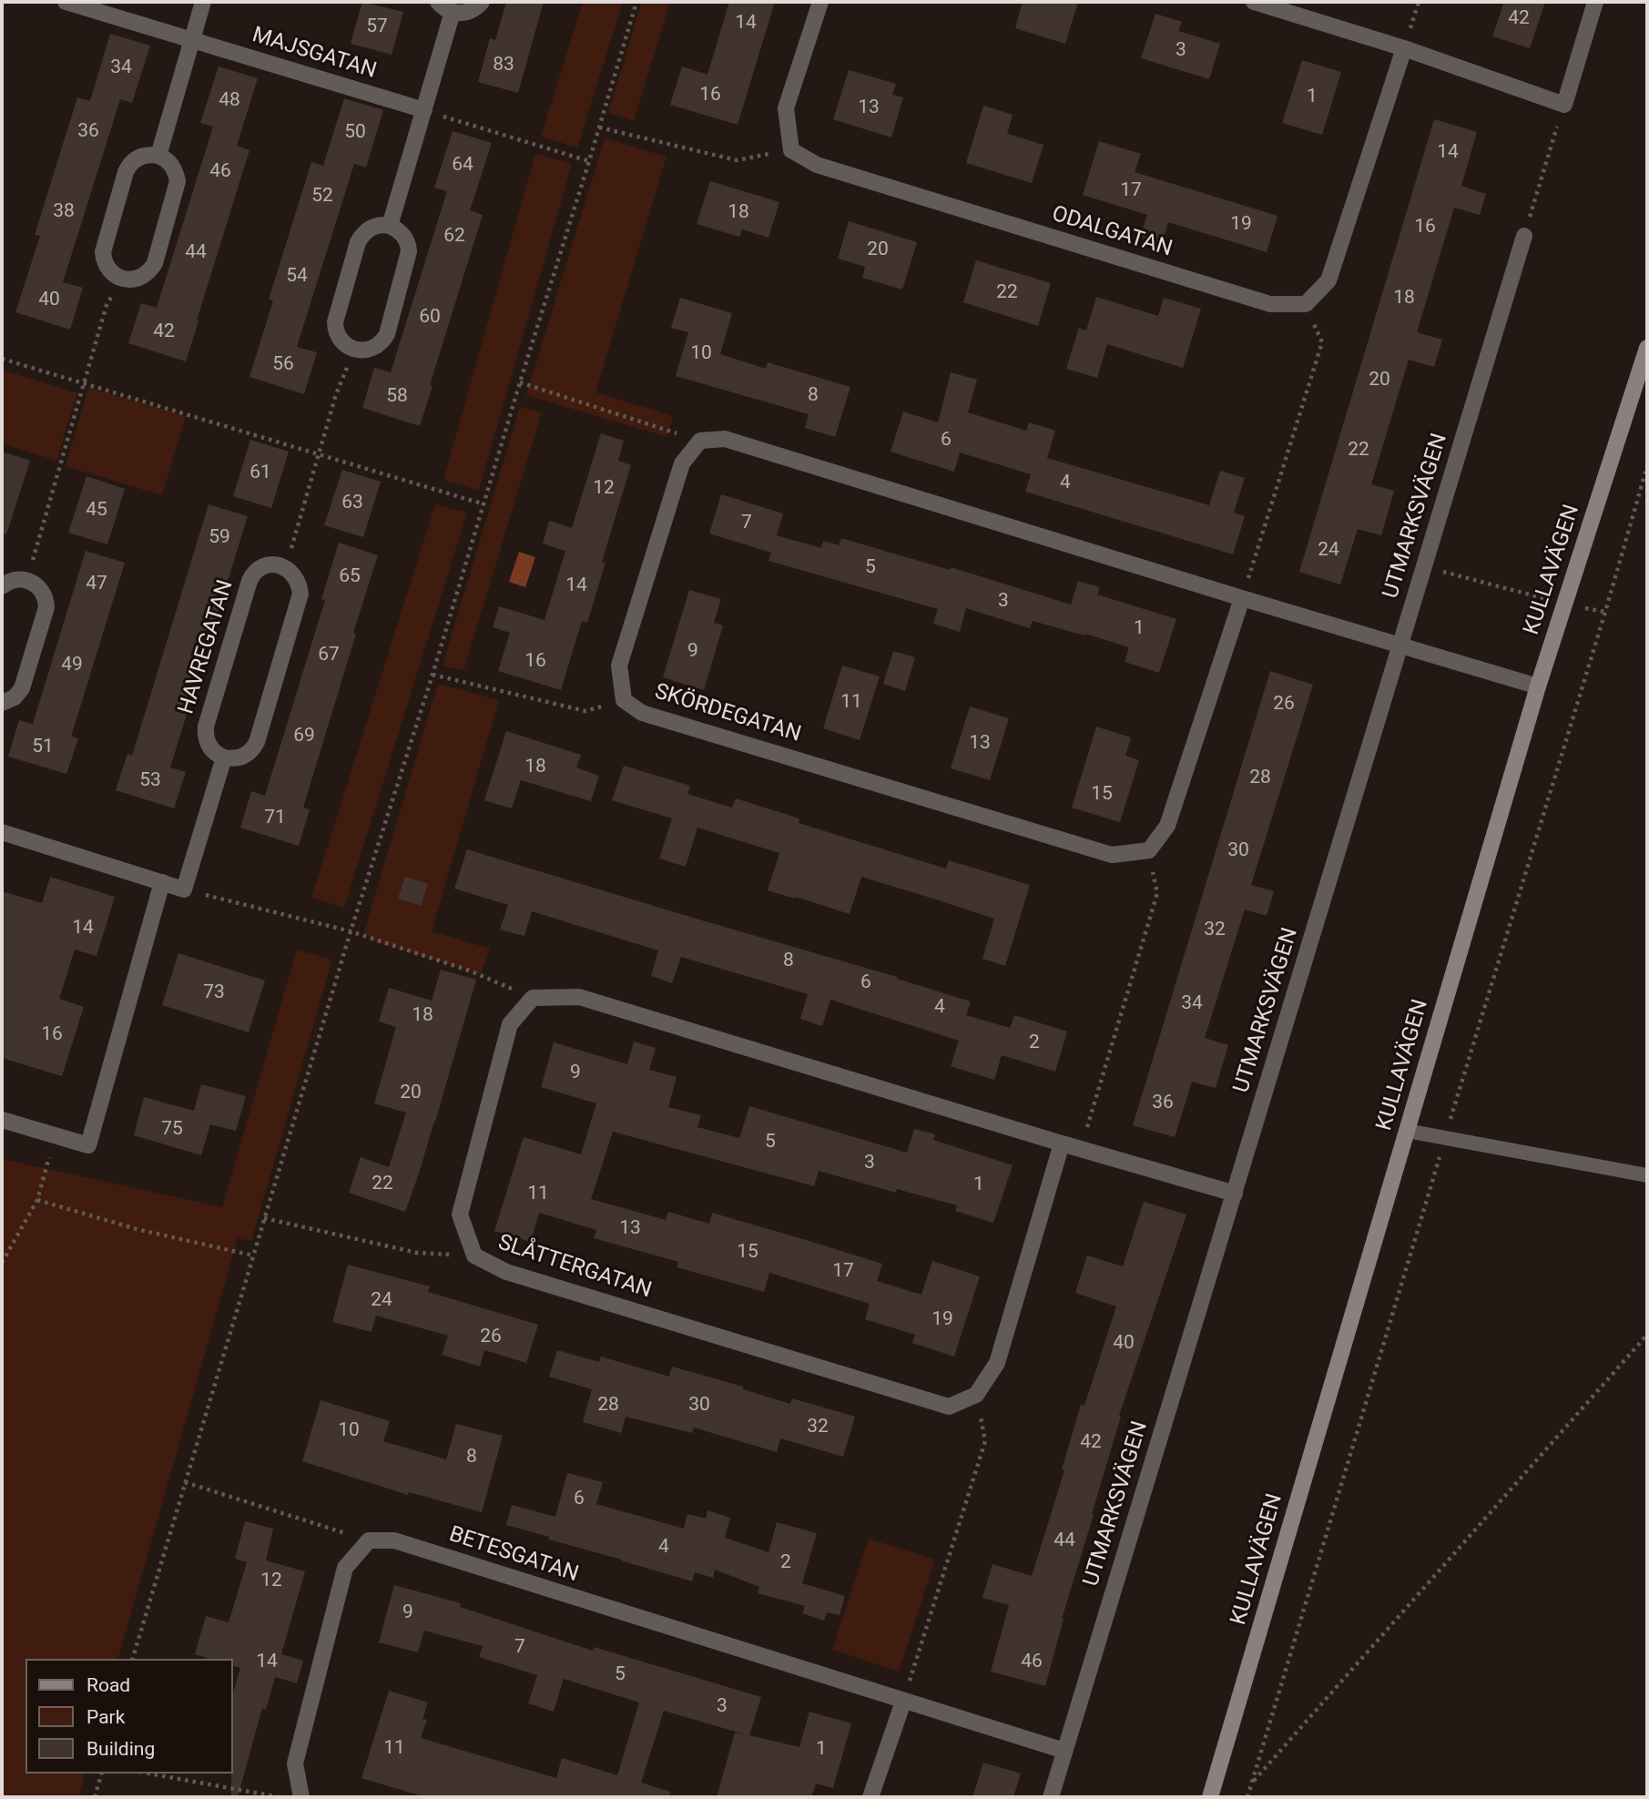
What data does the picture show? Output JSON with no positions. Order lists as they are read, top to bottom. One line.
{"streets":{"street":["MAJSGATAN","ODALGATAN","UTMARKSVÄGEN","KULLAVÄGEN","HAVREGATAN","SKÖRDEGATAN","SLÅTTERGATAN","BETESGATAN"]},"crossings":[["UTMARKSVÄGEN","BETESGATAN"]],"house_numbers":["42","14","57","3","83","34","16","1","48","13","36","50","14","64","46","17","52","38","18","19","16","62","20","44","54","22","18","40","60","42","10","56","20","8","58","6","22","61","4","12","63","45","7","59","24","5","65","47","14","3","1","9","67","16","49","11","26","69","13","51","18","28","53","15","71","30","14","32","8","6","73","34","4","18","16","2","9","20","36","75","5","3","22","1","11","13","15","17","24","19","26","40","28","30","32","10","42","8","6","44","4","2","12","9","7","14","46","5","3","11","1"],"legend":["Road","Park","Building"]}
